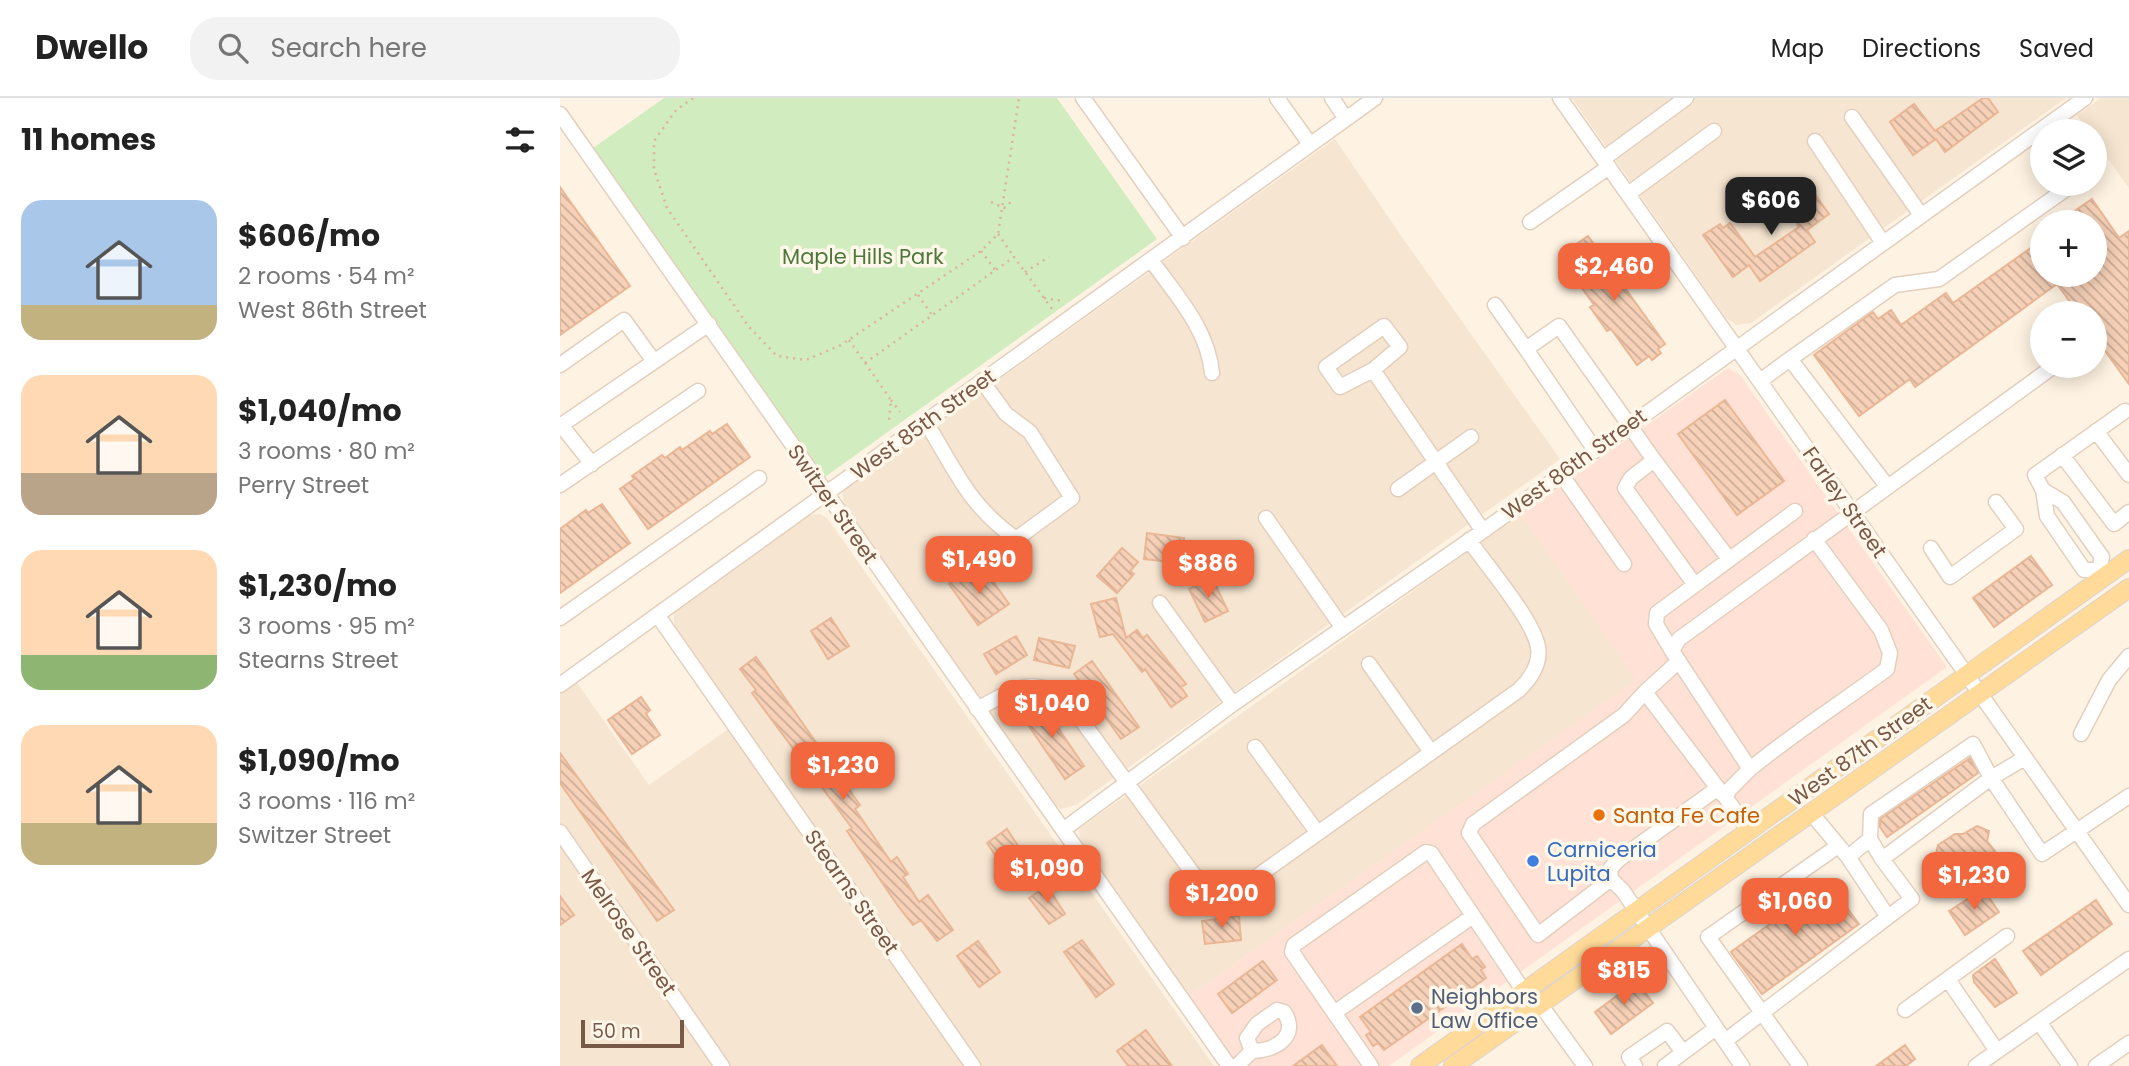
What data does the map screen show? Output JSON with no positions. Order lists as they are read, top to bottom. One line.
{"streets":{"main road":["West 87th Street"],"street":["West 85th Street","West 86th Street","Farley Street","Switzer Street","Stearns Street","Melrose Street"]},"crossings":[["West 85th Street","Switzer Street"],["West 85th Street","Stearns Street"],["West 86th Street","Farley Street"],["West 86th Street","Switzer Street"],["Farley Street","West 87th Street"]],"parks":["Maple Hills Park"],"places":["Santa Fe Cafe","Carniceria Lupita","Neighbors Law Office"],"scale_bar":"50 m","page":{"header":"Dwello","search":"Search here","nav":["Map","Directions","Saved"],"heading":"11 homes","map_buttons":["+","−"],"price":["$606","$2,460","$1,490","$886","$1,040","$1,230","$1,090","$1,230","$1,200","$1,060","$815"],"list":[{"name":"$606/mo","note":"2 rooms · 54 m² · West 86th Street"},{"name":"$1,040/mo","note":"3 rooms · 80 m² · Perry Street"},{"name":"$1,230/mo","note":"3 rooms · 95 m² · Stearns Street"},{"name":"$1,090/mo","note":"3 rooms · 116 m² · Switzer Street"}],"scale":"50 m"}}
